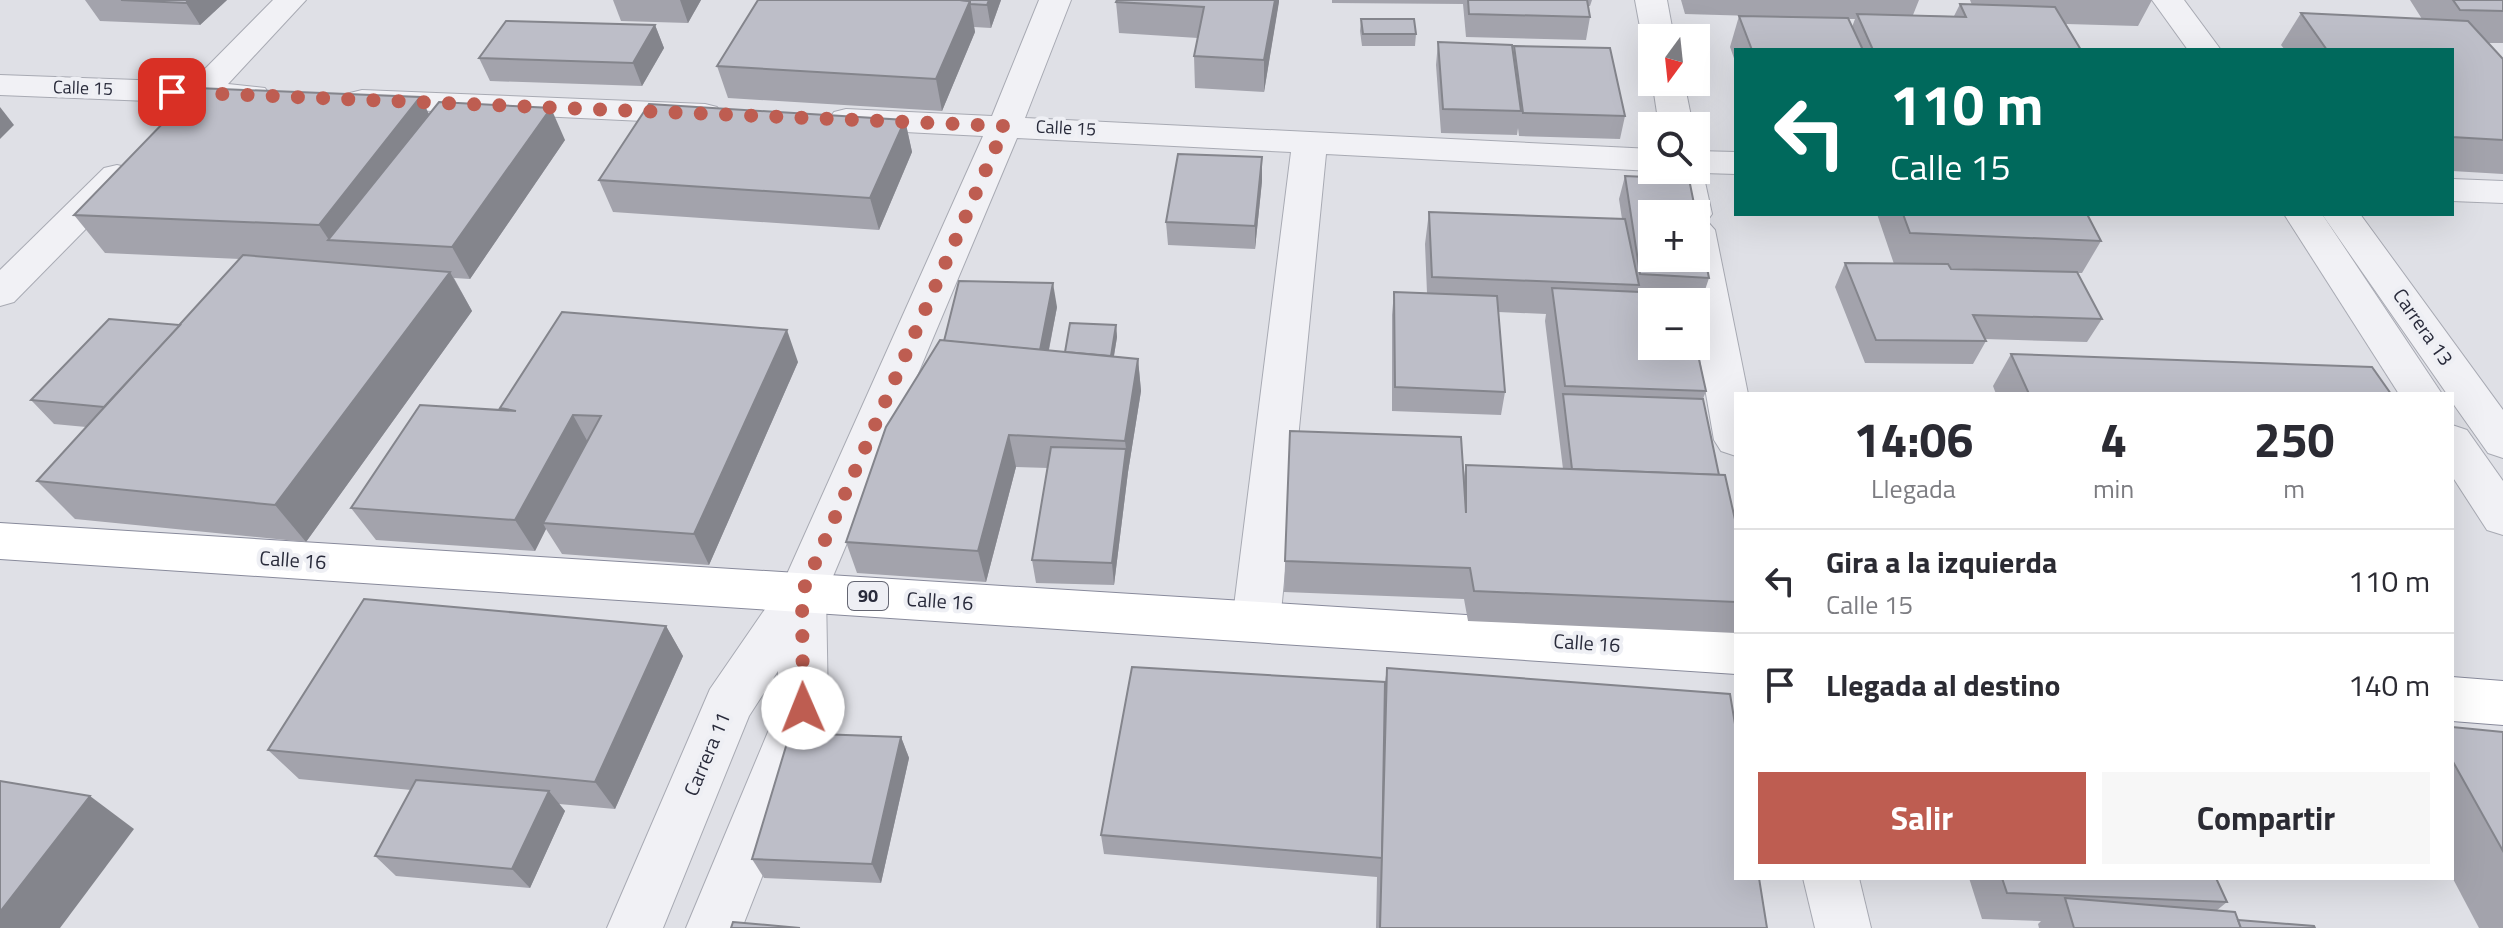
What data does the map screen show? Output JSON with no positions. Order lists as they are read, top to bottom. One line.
{"streets":{"highway":["Calle 16","90"],"street":["Calle 15","Carrera 13","Carrera 11"]},"crossings":[["Calle 15","Carrera 11"],["Calle 16","Carrera 11"]],"north":"bottom","page":{"map_buttons":["+","−"],"turn":["110 m","Calle 15"],"eta":["14:06","Llegada","4","min","250","m"],"list":[{"name":"Gira a la izquierda","note":"Calle 15","value":"110 m"},{"name":"Llegada al destino","value":"140 m"}],"buttons":["Salir","Compartir"]}}
